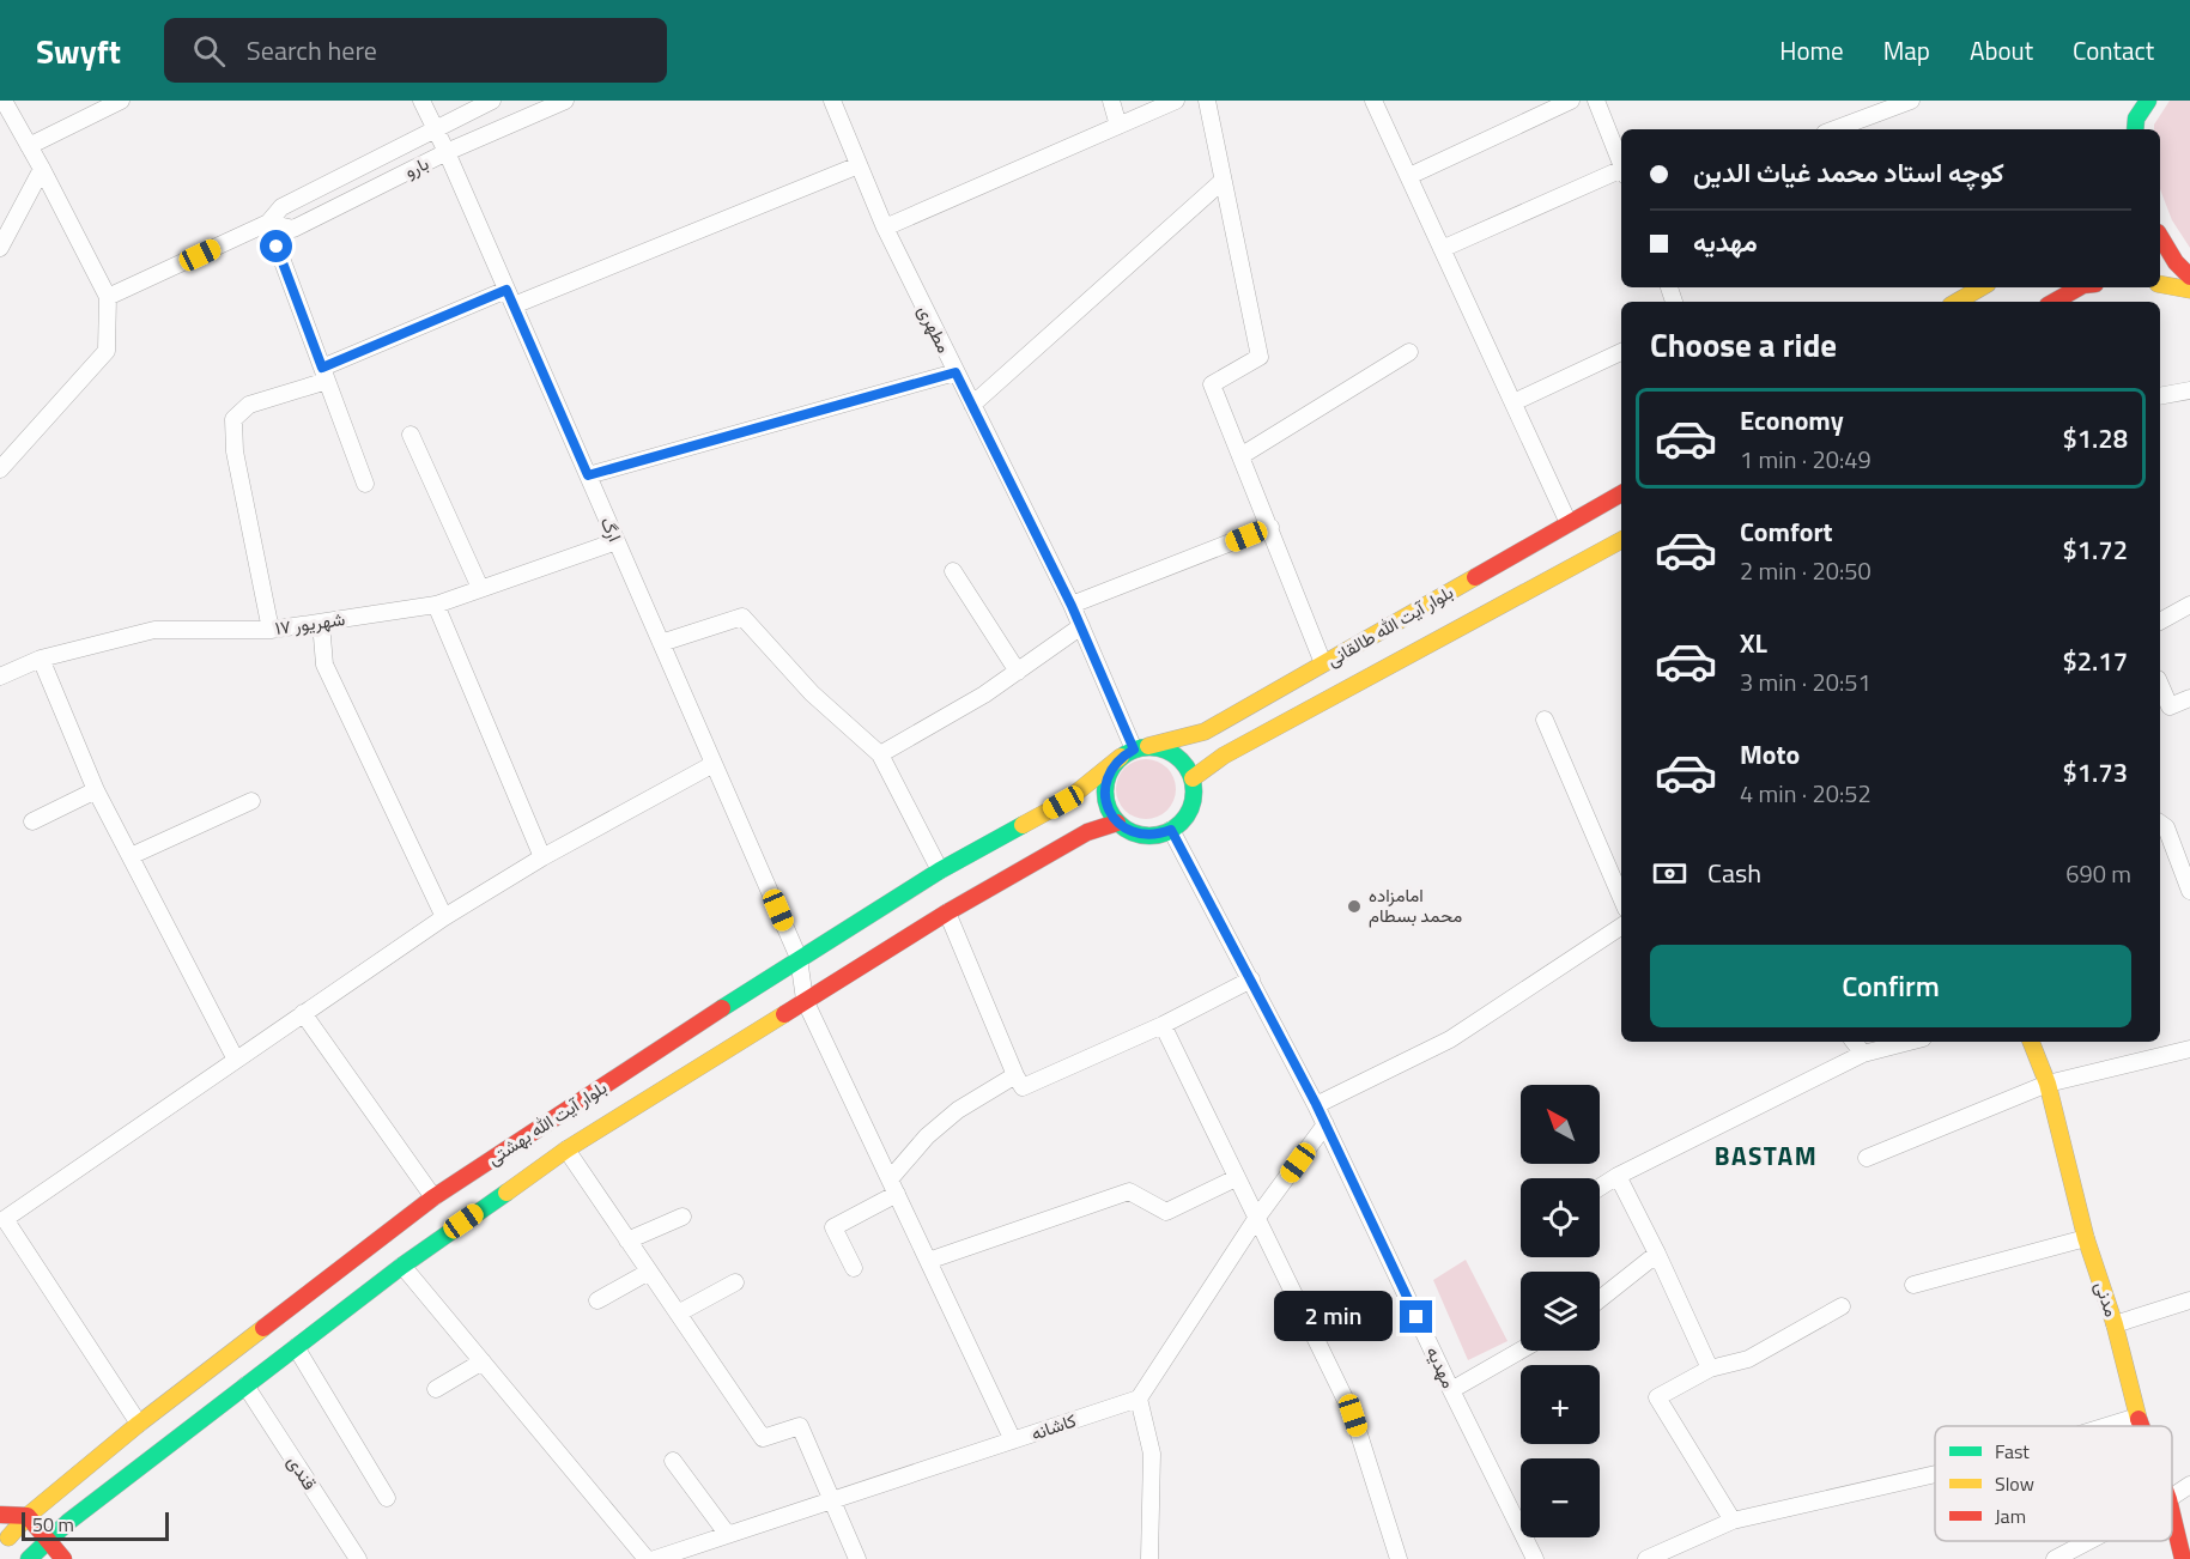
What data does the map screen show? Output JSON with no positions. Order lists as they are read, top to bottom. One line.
{"streets":{"main road":["بلوار آیت الله طالقانی","بلوار آیت الله بهشتی","مدنی"],"street":["بارو","مطهری","ارگ","۱۷ شهریور","مهدیه","کاشانه","قندی"]},"crossings":[["بارو","ارگ"],["مطهری","بلوار آیت الله طالقانی"],["مطهری","بلوار آیت الله بهشتی"],["مطهری","مهدیه"],["ارگ","۱۷ شهریور"],["ارگ","بلوار آیت الله بهشتی"],["ارگ","کاشانه"],["بلوار آیت الله طالقانی","بلوار آیت الله بهشتی"],["بلوار آیت الله طالقانی","مهدیه"],["بلوار آیت الله بهشتی","مهدیه"],["بلوار آیت الله بهشتی","قندی"]],"districts":["BASTAM"],"places":["امامزاده محمد بسطام"],"legend":["Fast","Slow","Jam"],"scale_bar":"50 m","north":"top left","page":{"header":"Swyft","search":"Search here","nav":["Home","Map","About","Contact"],"banner":["کوچه استاد محمد غیاث الدین","مهدیه"],"heading":"Choose a ride","list":[{"name":"Economy","note":"1 min · 20:49","value":"$1.28"},{"name":"Comfort","note":"2 min · 20:50","value":"$1.72"},{"name":"XL","note":"3 min · 20:51","value":"$2.17"},{"name":"Moto","note":"4 min · 20:52","value":"$1.73"}],"pay":["Cash","690 m"],"buttons":"Confirm","map_buttons":["+","−"],"bubble":"2 min","scale":"50 m"}}
